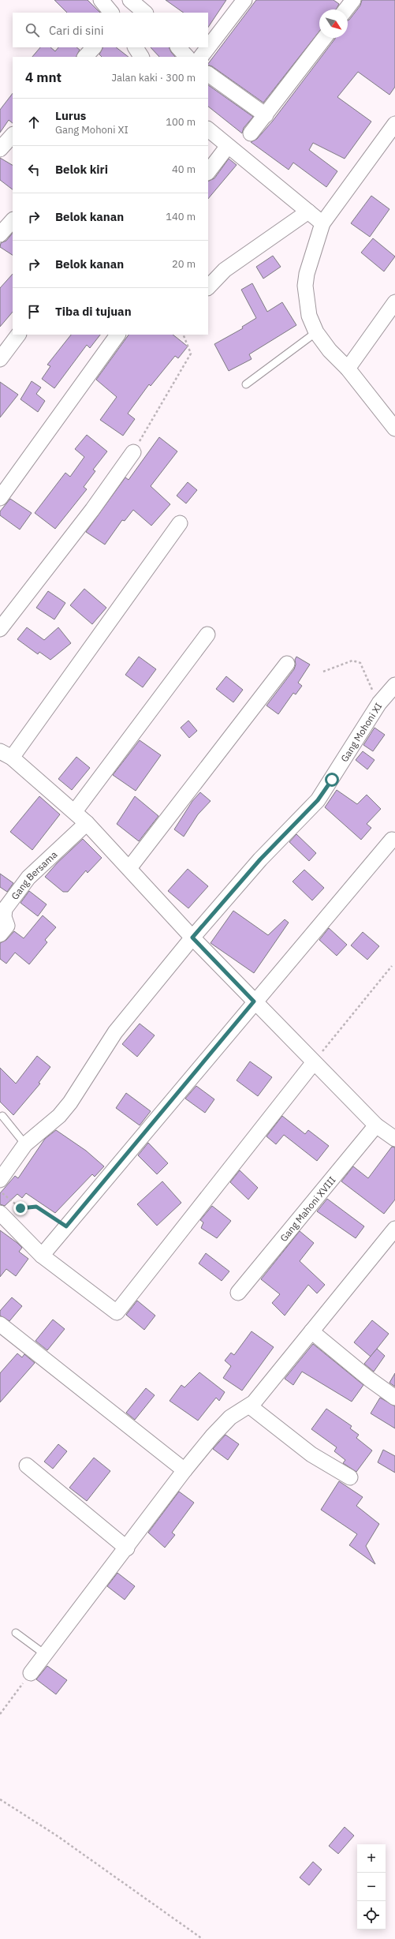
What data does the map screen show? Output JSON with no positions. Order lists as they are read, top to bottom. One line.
{"streets":{"street":["Gang Mohoni XI","Gang Bersama","Gang Mahoni XVIII"]},"north":"bottom right","page":{"search":"Cari di sini","heading":["4 mnt","Jalan kaki · 300 m"],"list":[["Lurus","Gang Mohoni XI","100 m"],["Belok kiri","40 m"],["Belok kanan","140 m"],["Belok kanan","20 m"],"Tiba di tujuan"],"map_buttons":["+","−"]}}
